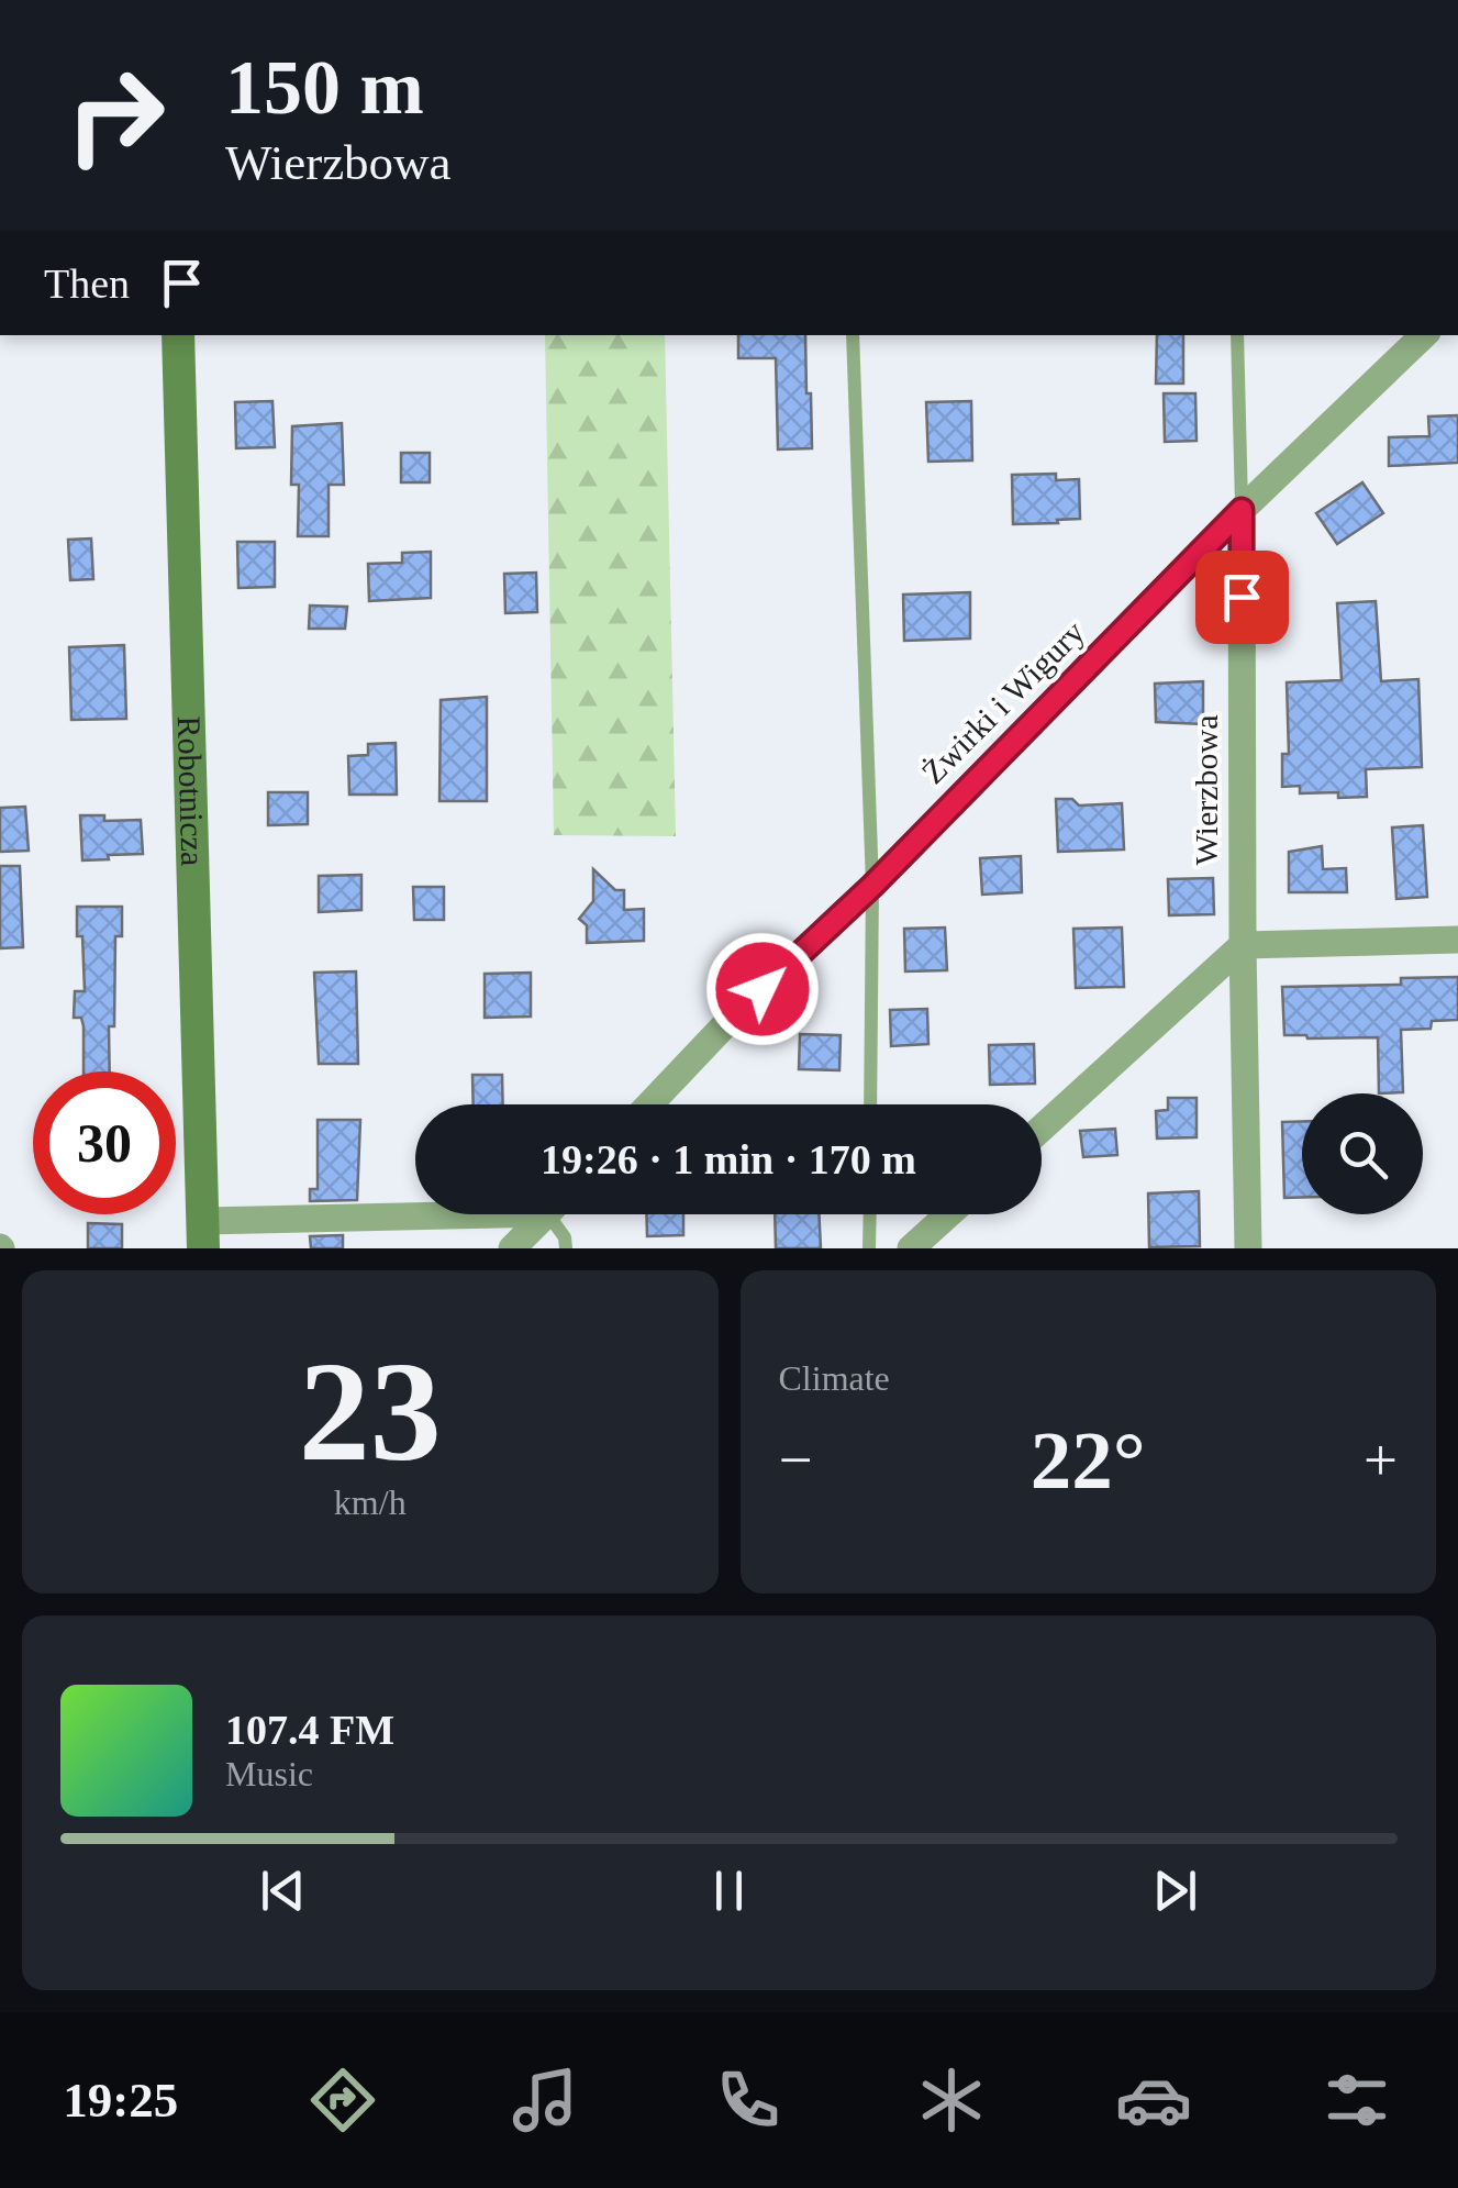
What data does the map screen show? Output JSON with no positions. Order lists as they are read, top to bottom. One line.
{"streets":{"street":["Żwirki i Wigury","Robotnicza","Wierzbowa"]},"crossings":[["Żwirki i Wigury","Wierzbowa"]],"page":{"turn":["150 m","Wierzbowa"],"then":"Then","limit":"30","trip":"19:26 · 1 min · 170 m","tile":[["23","km/h"],"Climate"],"heat":["−","22°","+"],"song":["107.4 FM","Music"],"tabs":"19:25"}}
